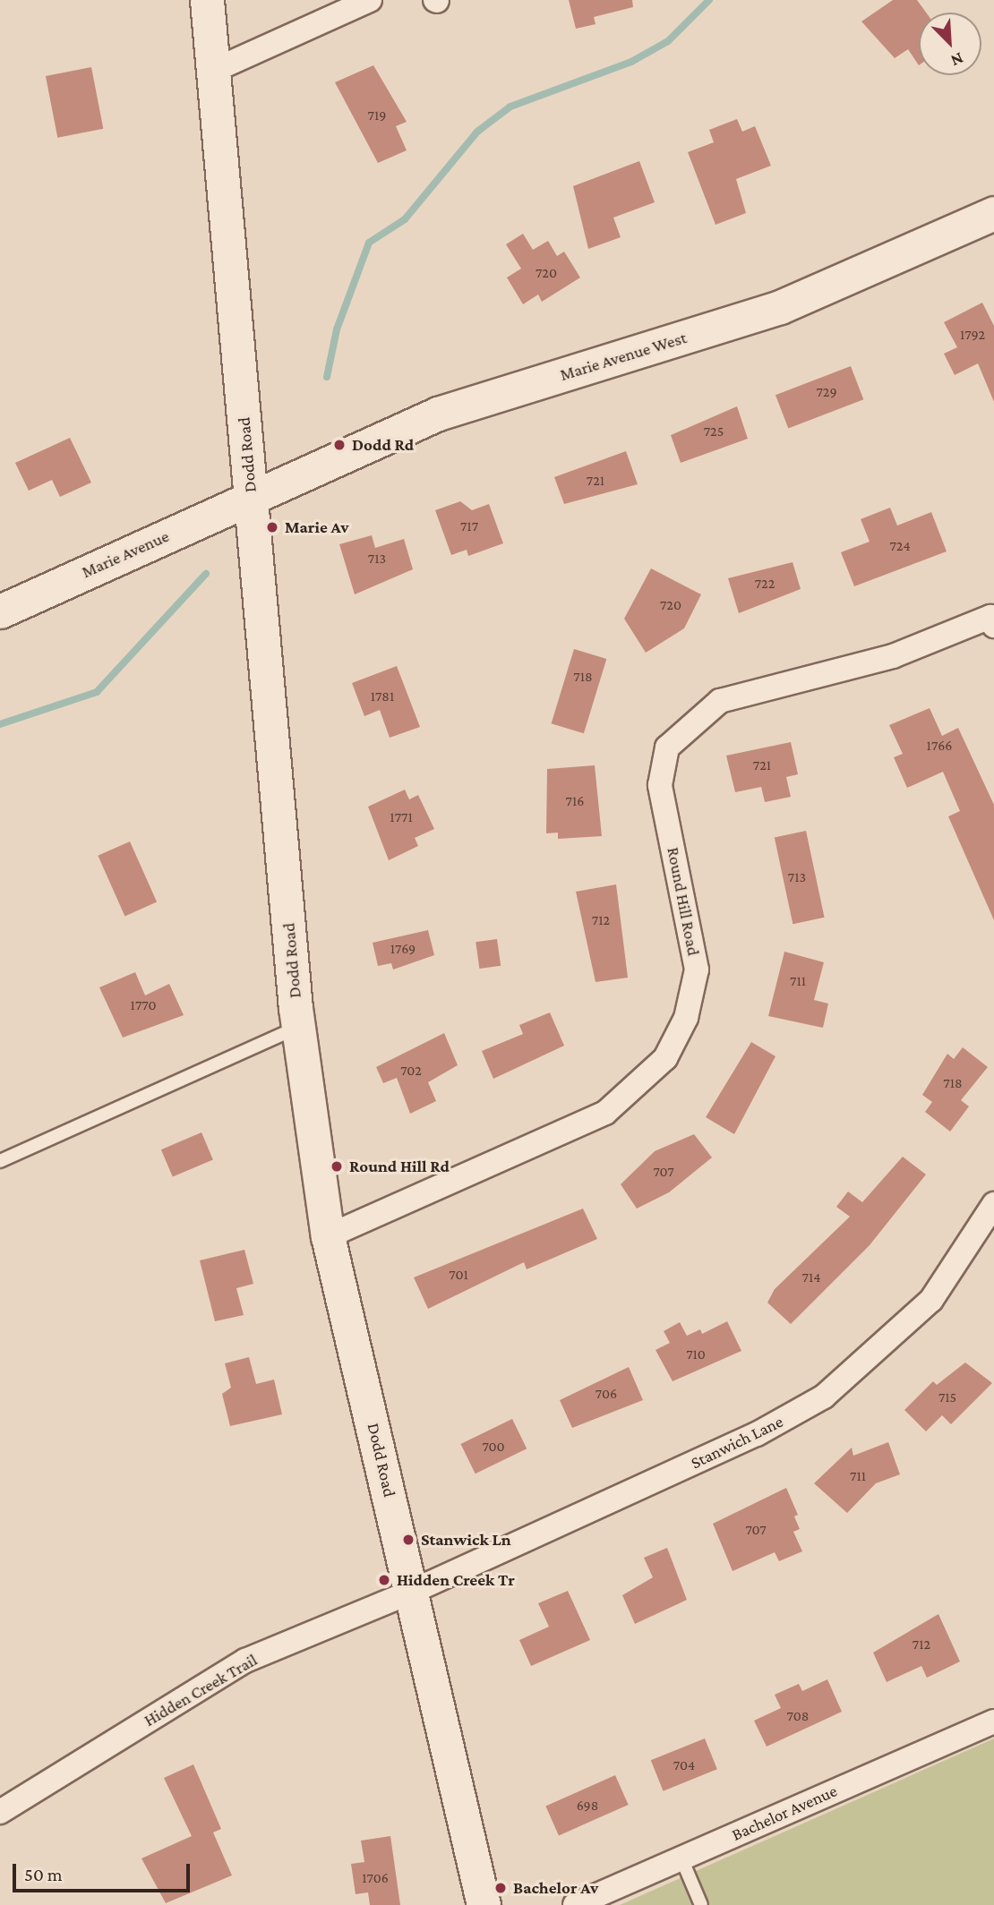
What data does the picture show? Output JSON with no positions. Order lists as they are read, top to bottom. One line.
{"streets":{"main road":["Marie Avenue West","Dodd Road","Marie Avenue"],"street":["Round Hill Road","Stanwich Lane","Hidden Creek Trail","Bachelor Avenue"]},"crossings":[["Marie Avenue West","Dodd Road"],["Marie Avenue West","Marie Avenue"],["Dodd Road","Marie Avenue"],["Dodd Road","Round Hill Road"],["Dodd Road","Stanwich Lane"],["Dodd Road","Hidden Creek Trail"],["Stanwich Lane","Hidden Creek Trail"]],"places":["Dodd Rd","Marie Av","Round Hill Rd","Stanwick Ln","Hidden Creek Tr","Bachelor Av"],"house_numbers":["719","720","1792","729","725","721","717","724","713","722","720","718","1781","1766","721","716","1771","713","712","1769","711","1770","702","718","707","701","714","710","706","715","700","711","707","712","708","704","698","1706"],"scale_bar":"50 m","north":"bottom right"}
